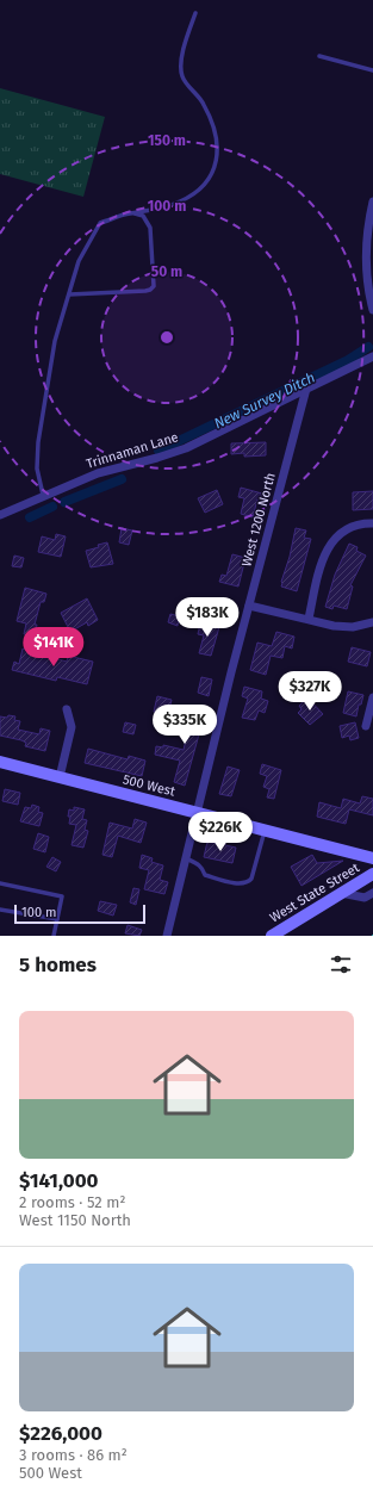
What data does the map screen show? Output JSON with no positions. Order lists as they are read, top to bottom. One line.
{"streets":{"main road":["500 West","West State Street"],"street":["Trinnaman Lane","West 1200 North"]},"crossings":[["Trinnaman Lane","West 1200 North"],["West 1200 North","500 West"]],"water":["New Survey Ditch"],"scale_bar":"100 m","page":{"price":["$183K","$141K","$327K","$335K","$226K"],"scale":"100 m","heading":"5 homes","list":[{"name":"$141,000","note":"2 rooms · 52 m² · West 1150 North"},{"name":"$226,000","note":"3 rooms · 86 m² · 500 West"}]},"rings":["150 m","100 m","50 m"]}
